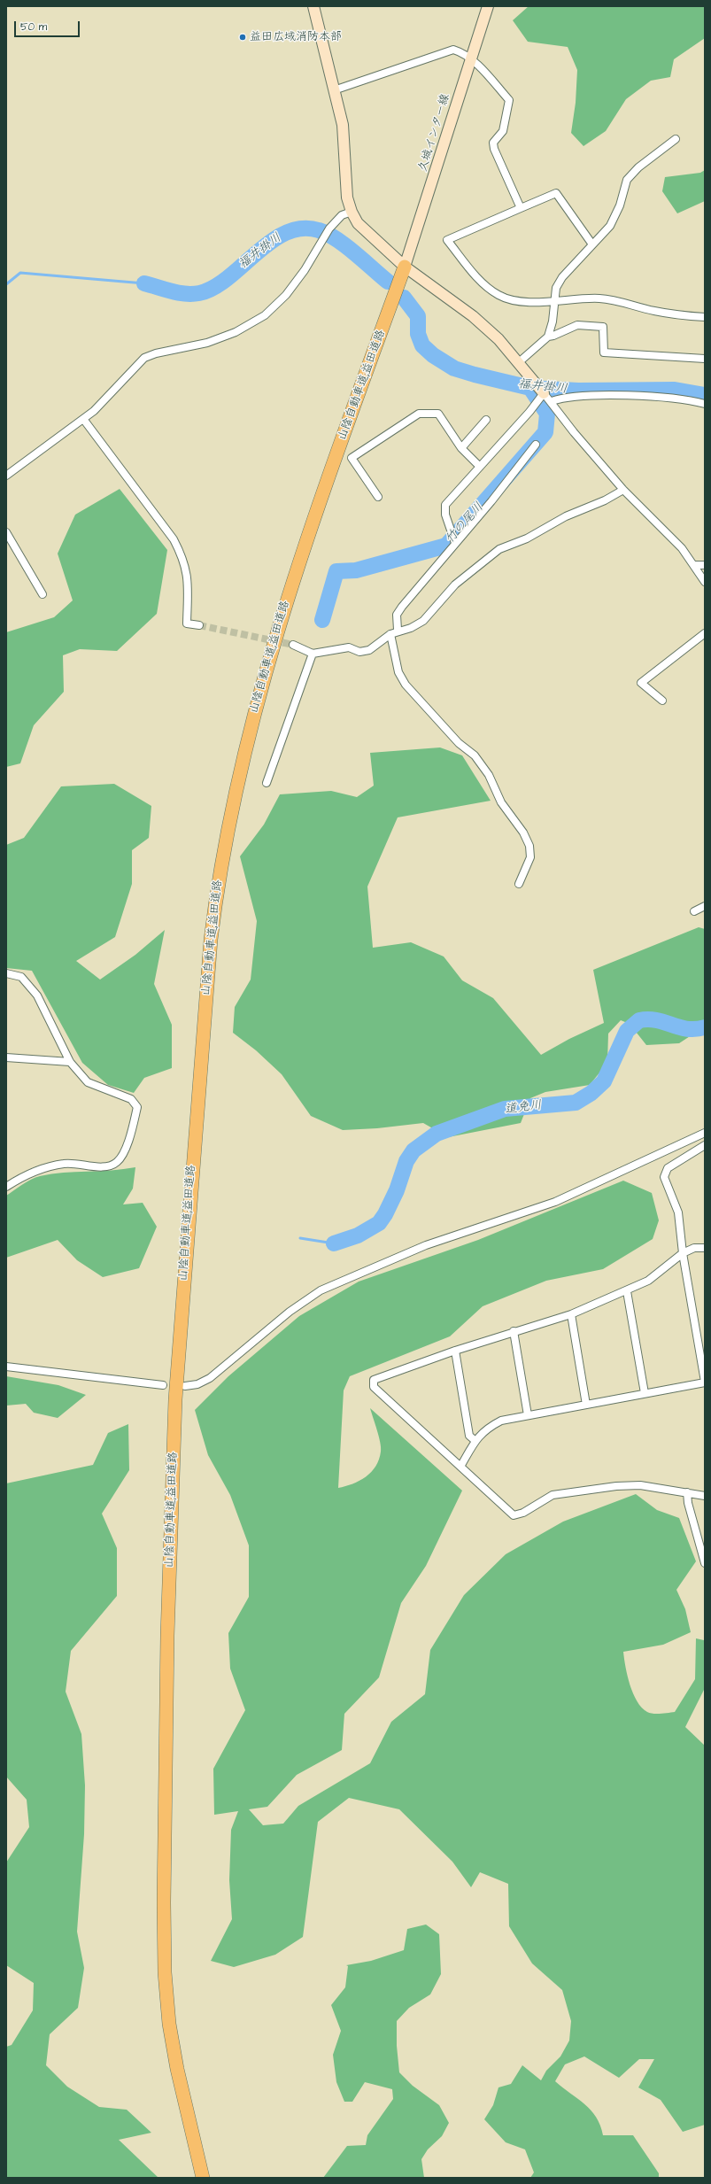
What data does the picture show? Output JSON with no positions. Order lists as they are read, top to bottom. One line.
{"streets":{"highway":["山陰自動車道;益田道路"],"street":["久城インター線"]},"crossings":[["久城インター線","山陰自動車道;益田道路"]],"water":["福井掛川","竹の尾川","道免川"],"places":["益田広域消防本部"],"scale_bar":"50 m"}
